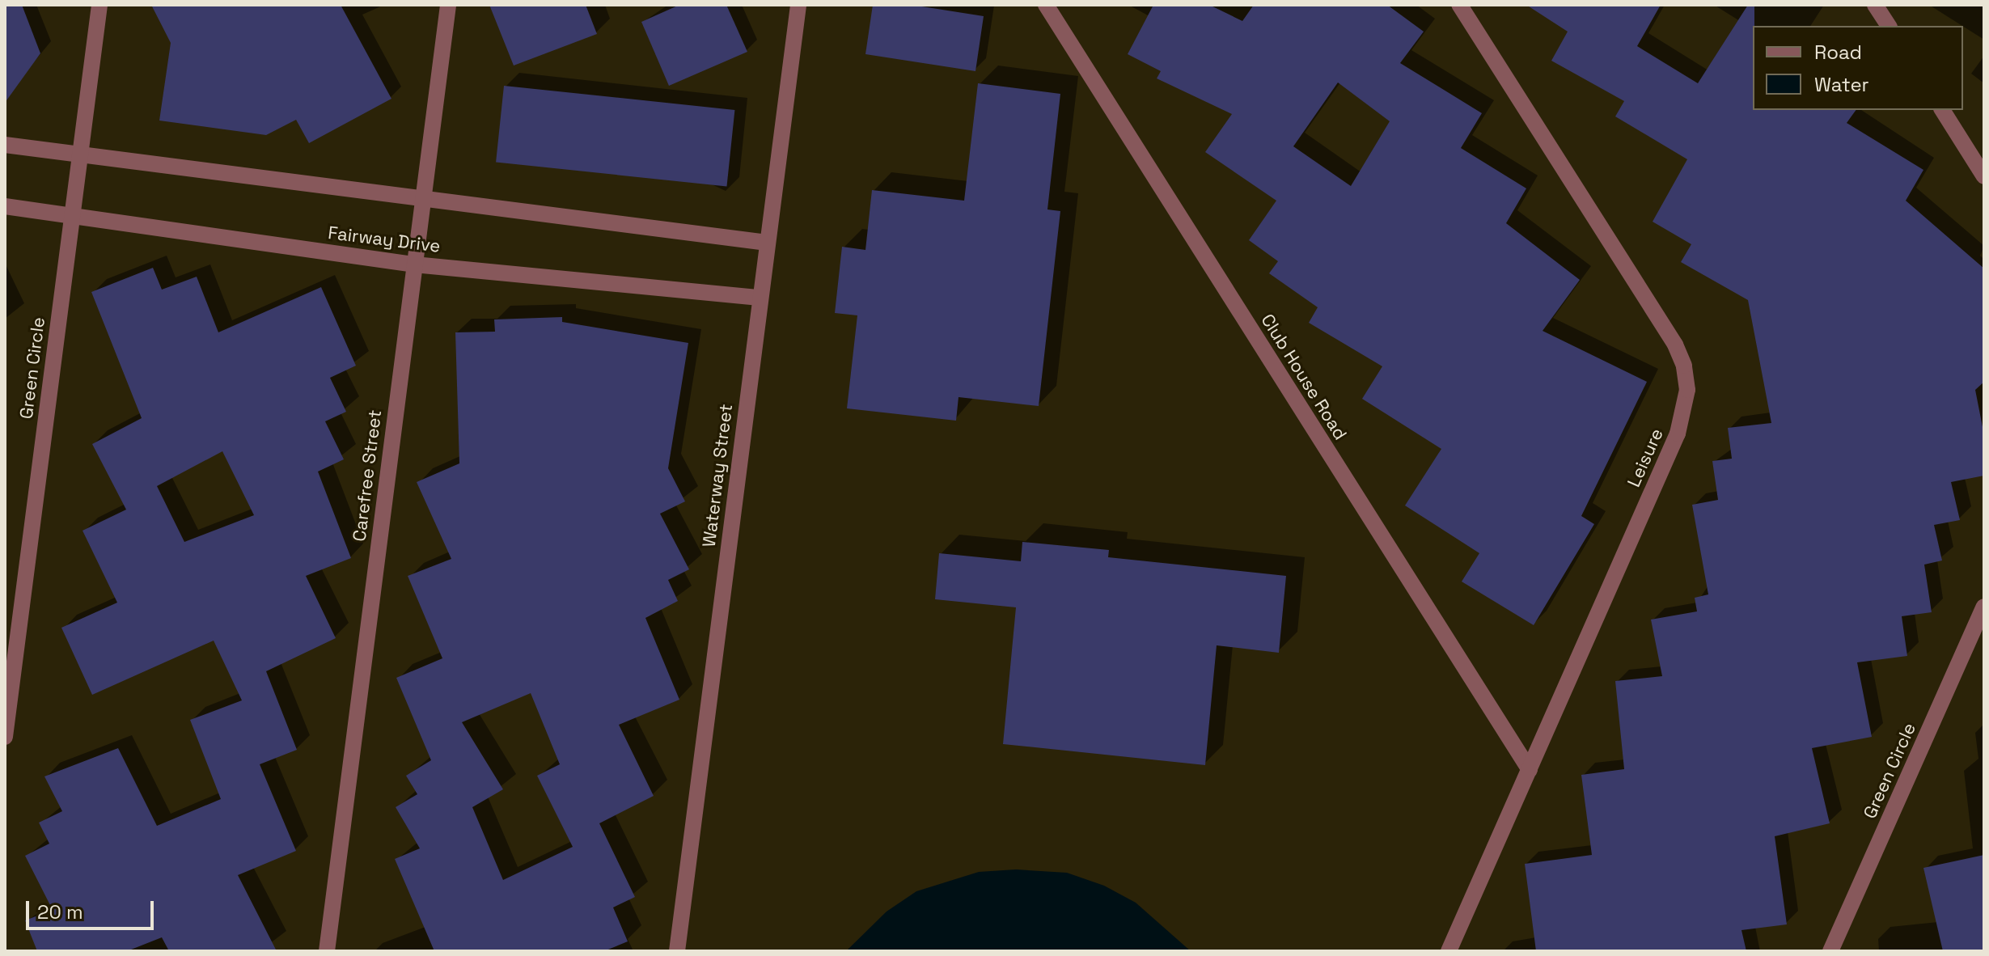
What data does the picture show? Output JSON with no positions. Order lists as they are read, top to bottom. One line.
{"streets":{"street":["Fairway Drive","Green Circle","Club House Road","Leisure","Carefree Street","Waterway Street"]},"crossings":[["Fairway Drive","Green Circle"],["Fairway Drive","Carefree Street"],["Fairway Drive","Waterway Street"],["Club House Road","Leisure"]],"legend":["Road","Water"],"scale_bar":"20 m"}
